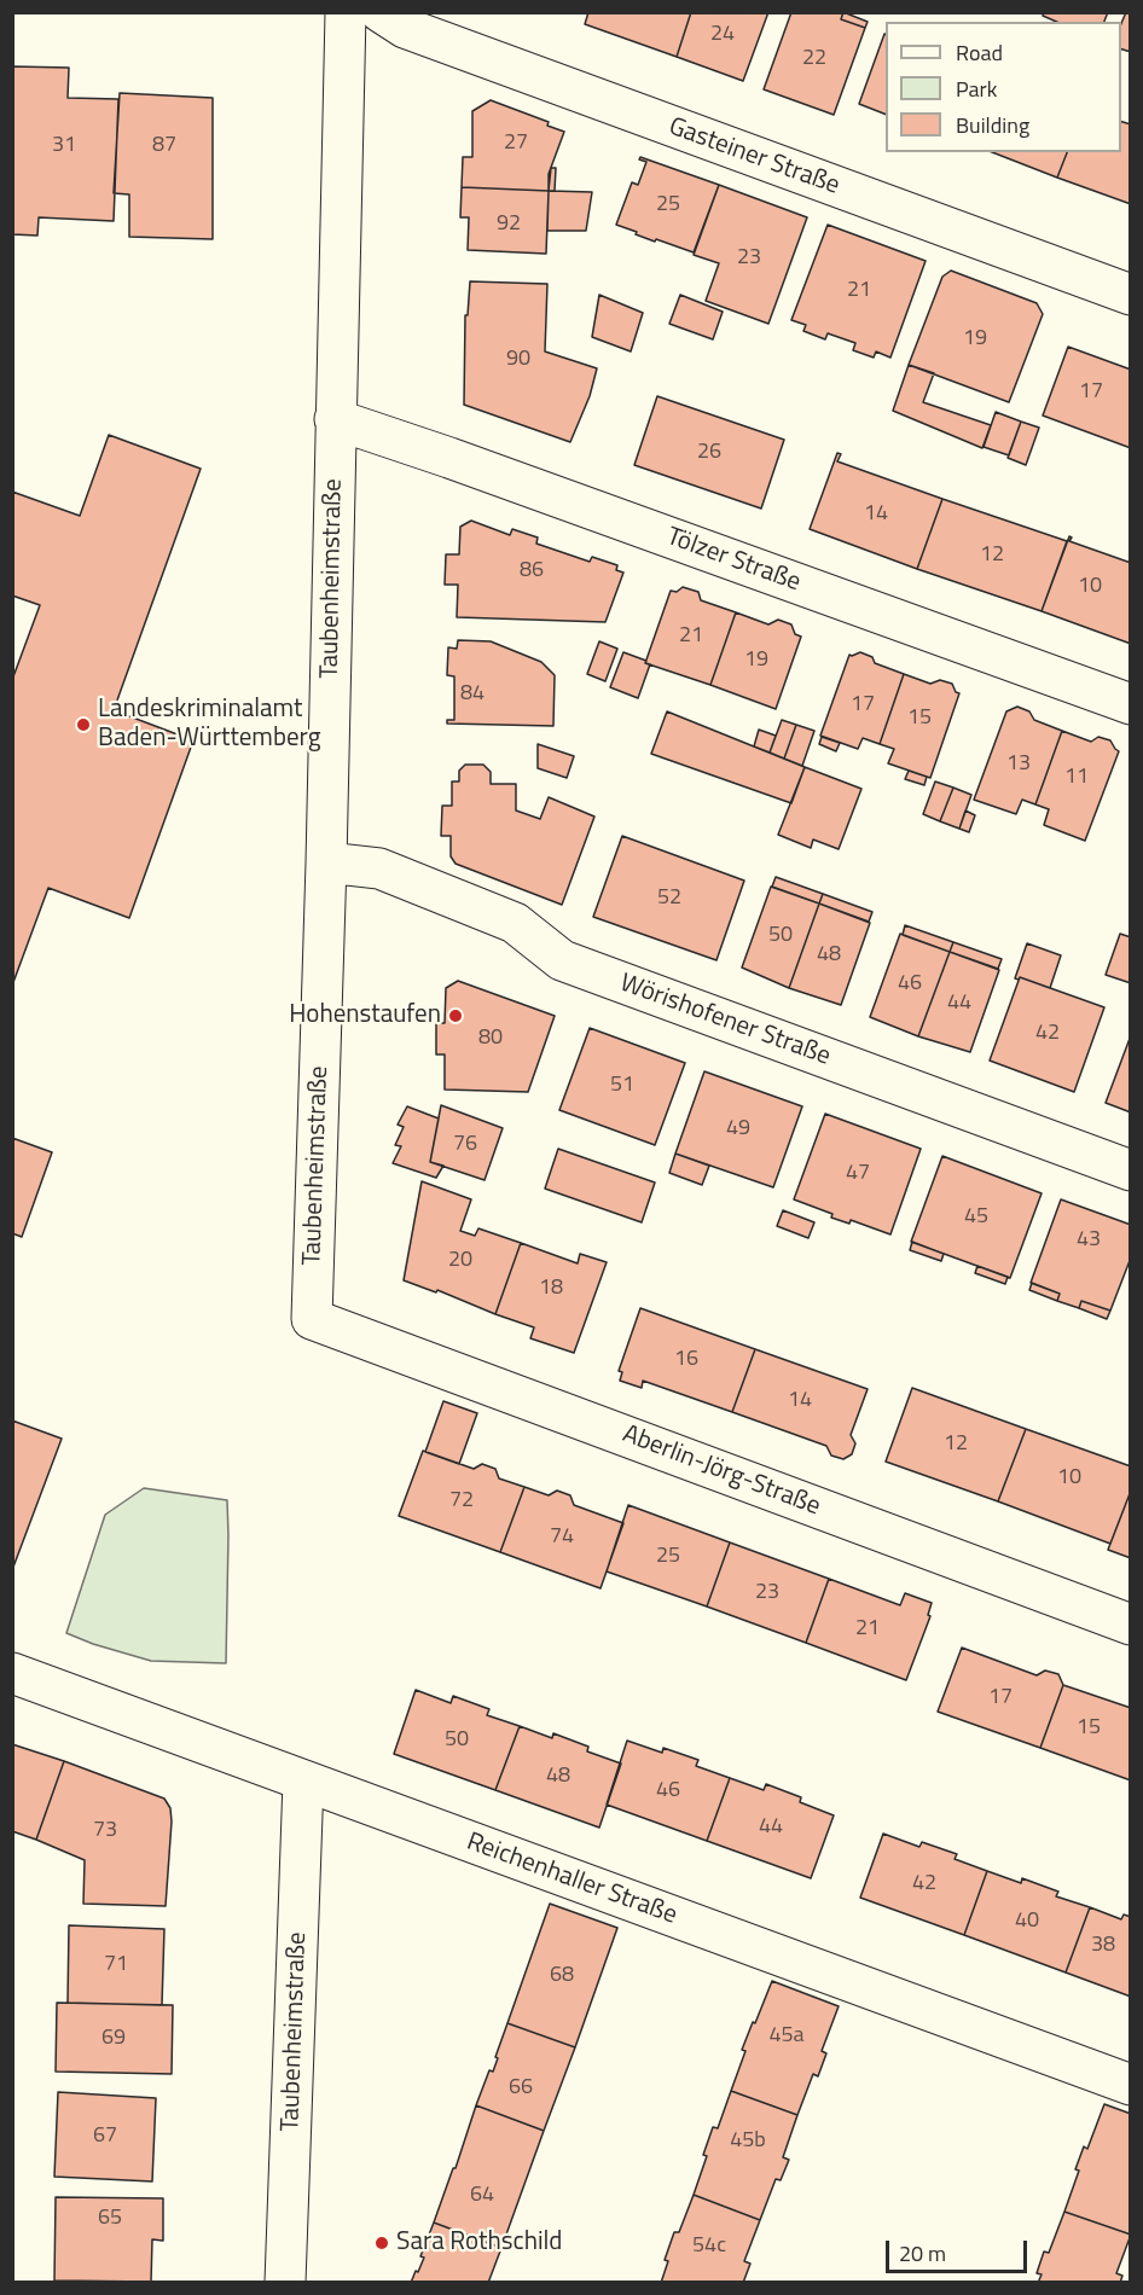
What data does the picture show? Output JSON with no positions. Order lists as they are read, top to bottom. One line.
{"streets":{"street":["Gasteiner Straße","Tölzer Straße","Taubenheimstraße","Wörishofener Straße","Aberlin-Jörg-Straße","Reichenhaller Straße"]},"crossings":[["Tölzer Straße","Taubenheimstraße"],["Taubenheimstraße","Wörishofener Straße"],["Taubenheimstraße","Aberlin-Jörg-Straße"],["Taubenheimstraße","Reichenhaller Straße"]],"places":["Landeskriminalamt Baden-Württemberg","Hohenstaufen","Sara Rothschild"],"house_numbers":["24","22","27","31","87","25","92","23","21","19","90","17","26","14","12","86","10","21","19","84","17","15","13","11","52","50","48","46","44","42","80","51","49","76","47","45","43","20","18","16","14","12","10","72","74","25","23","21","17","15","50","48","46","44","73","42","40","38","71","68","45a","69","66","67","45b","64","65","54c"],"legend":["Road","Park","Building"],"scale_bar":"20 m"}
